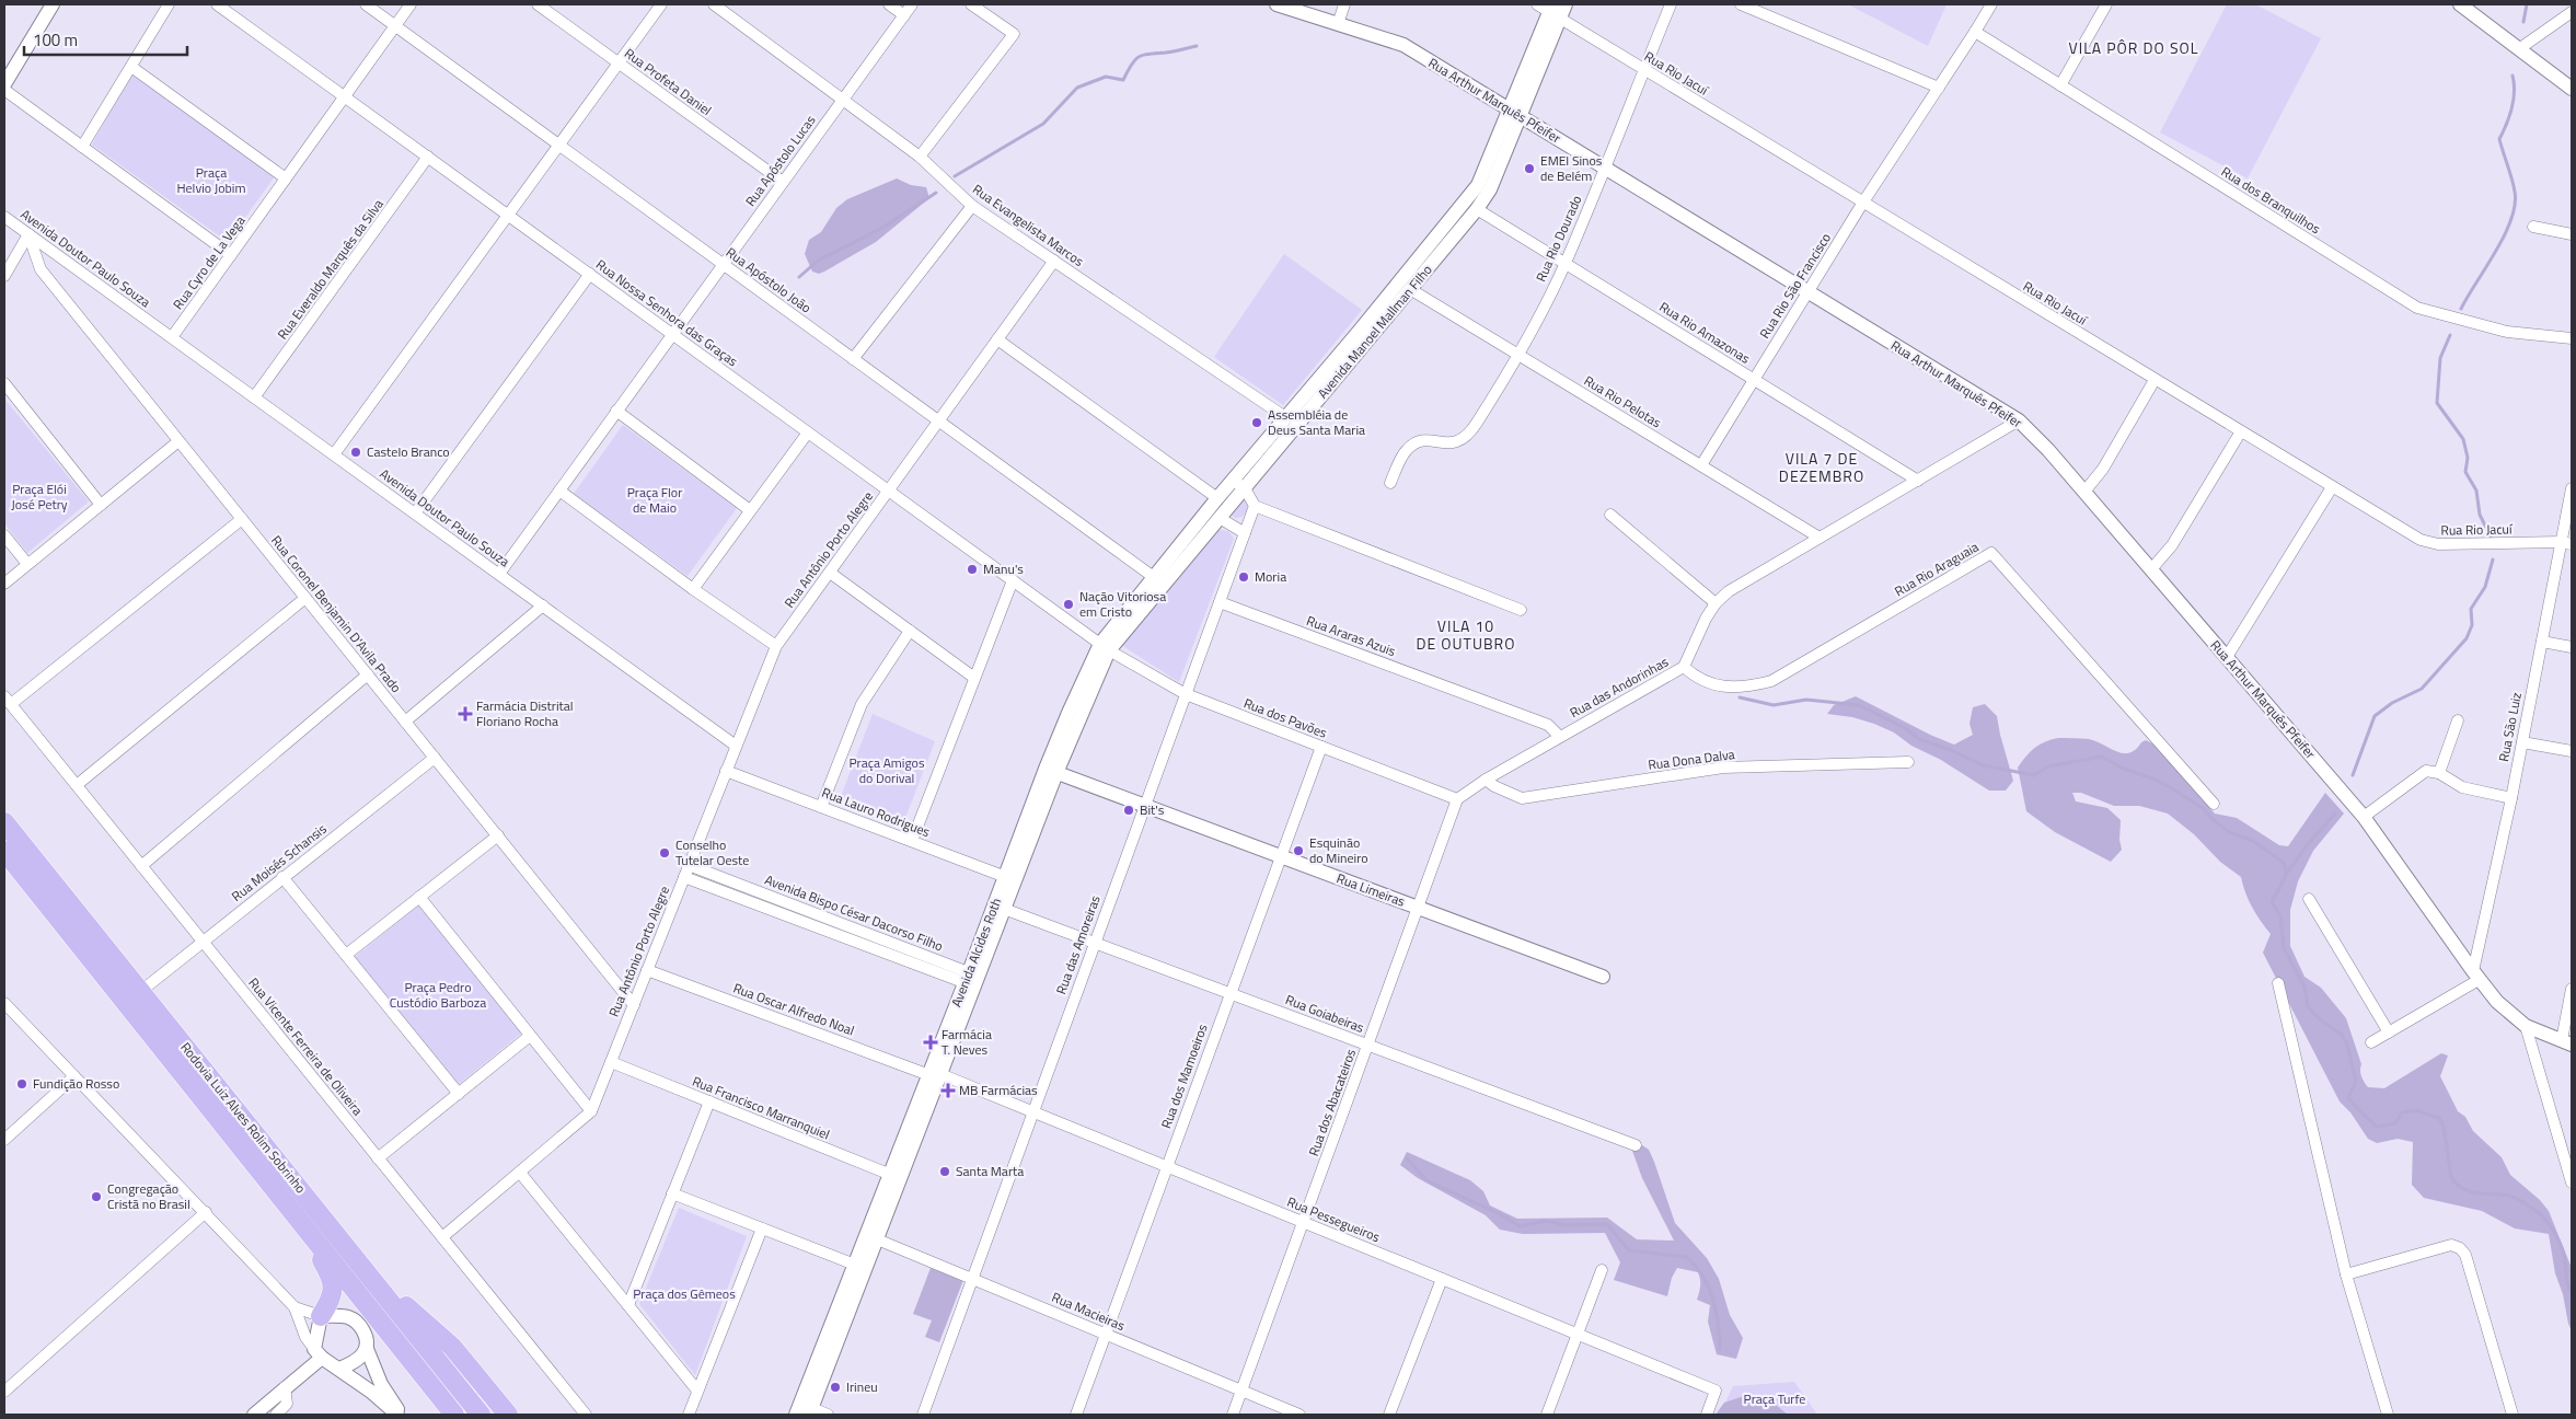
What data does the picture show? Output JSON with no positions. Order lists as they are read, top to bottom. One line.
{"streets":{"highway":["Rodovia Luiz Alves Rolim Sobrinho"],"street":["Rua Rio Jacuí","Rua Profeta Daniel","Rua Arthur Marquês Pfeifer","Rua Apóstolo Lucas","Rua dos Branquilhos","Rua Evangelista Marcos","Rua Rio Dourado","Avenida Doutor Paulo Souza","Rua Cyro de La Vega","Rua Everaldo Marquês da Silva","Rua Apóstolo João","Rua Rio São Francisco","Rua Nossa Senhora das Graças","Avenida Manoel Mallman Filho","Rua Rio Amazonas","Rua Rio Pelotas","Rua Antônio Porto Alegre","Rua Rio Araguaia","Rua Coronel Benjamin D'Avila Prado","Rua Araras Azuis","Rua das Andorinhas","Rua dos Pavões","Rua São Luiz","Rua Dona Dalva","Rua Lauro Rodrigues","Rua Moisés Schansis","Rua Limeiras","Avenida Bispo César Dacorso Filho","Rua das Amoreiras","Avenida Alcides Roth","Rua Oscar Alfredo Noal","Rua Goiabeiras","Rua Vicente Ferreira de Oliveira","Rua dos Mamoeiros","Rua dos Abacateiros","Rua Francisco Marranquiel","Rua Pessegueiros","Rua Macieiras"]},"crossings":[["Rua Rio Jacuí","Rua Rio Dourado"],["Rua Rio Jacuí","Rua Rio São Francisco"],["Rua Rio Jacuí","Avenida Manoel Mallman Filho"],["Rua Rio Jacuí","Rua São Luiz"],["Rua Profeta Daniel","Rua Apóstolo Lucas"],["Rua Arthur Marquês Pfeifer","Rua Rio Dourado"],["Rua Arthur Marquês Pfeifer","Rua Rio São Francisco"],["Rua Arthur Marquês Pfeifer","Avenida Manoel Mallman Filho"],["Rua Arthur Marquês Pfeifer","Rua das Andorinhas"],["Rua Arthur Marquês Pfeifer","Rua São Luiz"],["Rua Apóstolo Lucas","Rua Evangelista Marcos"],["Rua Apóstolo Lucas","Avenida Doutor Paulo Souza"],["Rua Apóstolo Lucas","Rua Apóstolo João"],["Rua Apóstolo Lucas","Rua Nossa Senhora das Graças"],["Rua dos Branquilhos","Rua Rio São Francisco"],["Rua Evangelista Marcos","Avenida Manoel Mallman Filho"],["Rua Evangelista Marcos","Rua Antônio Porto Alegre"],["Rua Rio Dourado","Rua Rio Amazonas"],["Rua Rio Dourado","Rua Rio Pelotas"],["Avenida Doutor Paulo Souza","Rua Cyro de La Vega"],["Avenida Doutor Paulo Souza","Rua Everaldo Marquês da Silva"],["Avenida Doutor Paulo Souza","Rua Antônio Porto Alegre"],["Avenida Doutor Paulo Souza","Rua Coronel Benjamin D'Avila Prado"],["Rua Cyro de La Vega","Rua Apóstolo João"],["Rua Cyro de La Vega","Rua Nossa Senhora das Graças"],["Rua Everaldo Marquês da Silva","Rua Nossa Senhora das Graças"],["Rua Apóstolo João","Avenida Manoel Mallman Filho"],["Rua Apóstolo João","Rua Antônio Porto Alegre"],["Rua Rio São Francisco","Rua Rio Amazonas"],["Rua Rio São Francisco","Rua Rio Pelotas"],["Rua Nossa Senhora das Graças","Avenida Manoel Mallman Filho"],["Rua Nossa Senhora das Graças","Rua Antônio Porto Alegre"],["Rua Nossa Senhora das Graças","Rua dos Pavões"],["Rua Nossa Senhora das Graças","Avenida Alcides Roth"],["Avenida Manoel Mallman Filho","Rua Rio Amazonas"],["Avenida Manoel Mallman Filho","Rua Rio Pelotas"],["Avenida Manoel Mallman Filho","Rua dos Pavões"],["Avenida Manoel Mallman Filho","Avenida Alcides Roth"],["Rua Rio Amazonas","Rua das Andorinhas"],["Rua Rio Pelotas","Rua das Andorinhas"],["Rua Antônio Porto Alegre","Rua Coronel Benjamin D'Avila Prado"],["Rua Antônio Porto Alegre","Rua Lauro Rodrigues"],["Rua Antônio Porto Alegre","Avenida Bispo César Dacorso Filho"],["Rua Antônio Porto Alegre","Rua Oscar Alfredo Noal"],["Rua Antônio Porto Alegre","Rua Vicente Ferreira de Oliveira"],["Rua Antônio Porto Alegre","Rua Francisco Marranquiel"],["Rua Rio Araguaia","Rua das Andorinhas"],["Rua Coronel Benjamin D'Avila Prado","Rua Moisés Schansis"],["Rua Araras Azuis","Rua das Andorinhas"],["Rua Araras Azuis","Rua das Amoreiras"],["Rua das Andorinhas","Rua dos Pavões"],["Rua das Andorinhas","Rua Dona Dalva"],["Rua das Andorinhas","Rua dos Abacateiros"],["Rua dos Pavões","Rua das Amoreiras"],["Rua dos Pavões","Avenida Alcides Roth"],["Rua dos Pavões","Rua dos Mamoeiros"],["Rua dos Pavões","Rua dos Abacateiros"],["Rua Lauro Rodrigues","Avenida Alcides Roth"],["Rua Moisés Schansis","Rua Vicente Ferreira de Oliveira"],["Rua Moisés Schansis","Rodovia Luiz Alves Rolim Sobrinho"],["Rua Limeiras","Rua das Amoreiras"],["Rua Limeiras","Avenida Alcides Roth"],["Rua Limeiras","Rua dos Mamoeiros"],["Rua Limeiras","Rua dos Abacateiros"],["Avenida Bispo César Dacorso Filho","Avenida Alcides Roth"],["Rua das Amoreiras","Rua Goiabeiras"],["Rua das Amoreiras","Rua Pessegueiros"],["Rua das Amoreiras","Rua Macieiras"],["Avenida Alcides Roth","Rua Oscar Alfredo Noal"],["Avenida Alcides Roth","Rua Goiabeiras"],["Avenida Alcides Roth","Rua Francisco Marranquiel"],["Avenida Alcides Roth","Rua Pessegueiros"],["Avenida Alcides Roth","Rua Macieiras"],["Rua Oscar Alfredo Noal","Rua Pessegueiros"],["Rua Goiabeiras","Rua dos Mamoeiros"],["Rua Goiabeiras","Rua dos Abacateiros"],["Rua dos Mamoeiros","Rua Pessegueiros"],["Rua dos Mamoeiros","Rua Macieiras"],["Rua dos Abacateiros","Rua Pessegueiros"],["Rua dos Abacateiros","Rua Macieiras"]],"districts":["VILA PÔR DO SOL","VILA 7 DE DEZEMBRO","VILA 10 DE OUTUBRO"],"parks":["Praça Helvio Jobim","Praça Elói José Petry","Praça Flor de Maio","Praça Amigos do Dorival","Praça Pedro Custódio Barboza","Praça dos Gêmeos","Praça Turfe"],"places":{"other":["EMEI Sinos de Belém","Assembléia de Deus Santa Maria","Castelo Branco","Manu's","Moria","Nação Vitoriosa em Cristo","Bit's","Esquinão do Mineiro","Conselho Tutelar Oeste","Fundição Rosso","Santa Marta","Congregação Cristã no Brasil","Irineu"],"health":["Farmácia Distrital Floriano Rocha","Farmácia T. Neves","MB Farmácias"]},"scale_bar":"100 m"}
